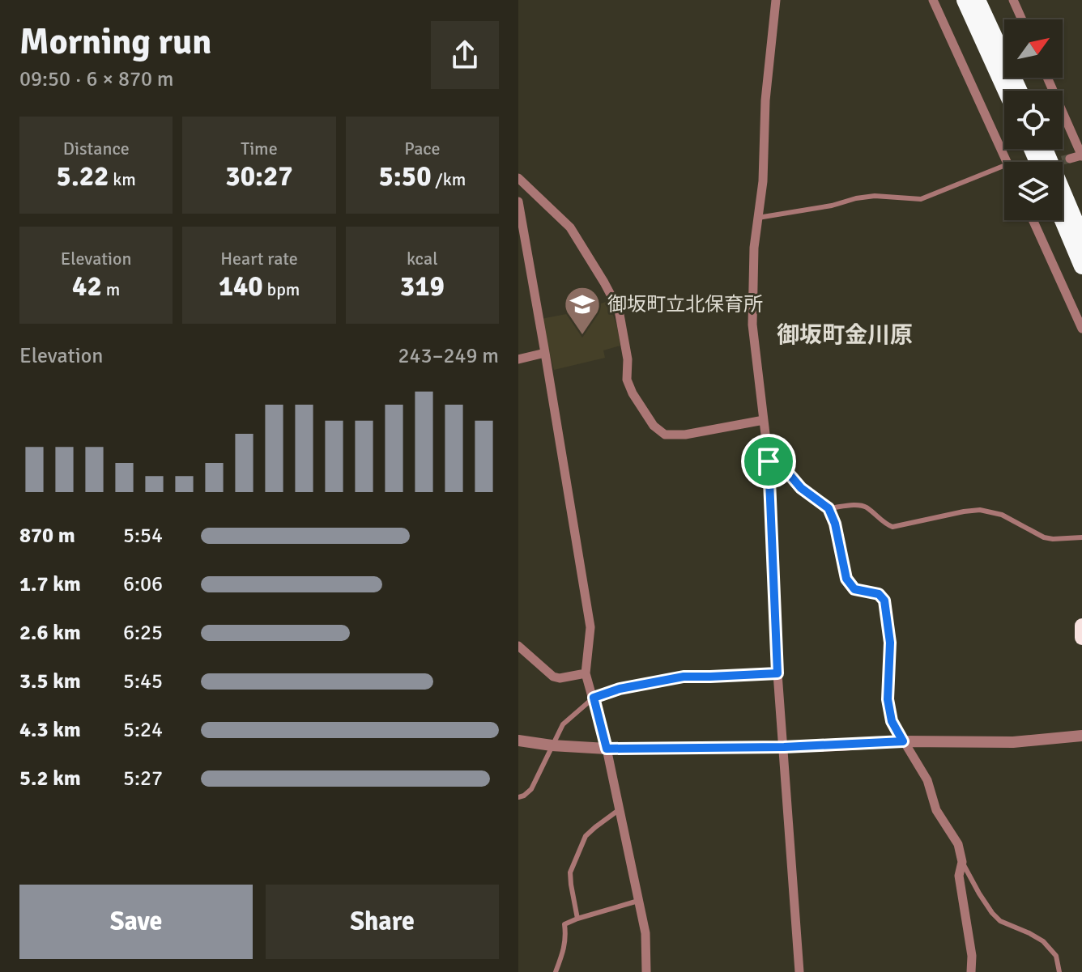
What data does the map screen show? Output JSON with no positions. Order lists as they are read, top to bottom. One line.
{"districts":["御坂町金川原"],"places":{"school or university":["御坂町立北保育所"]},"north":"top right","page":{"heading":["Morning run","09:50 · 6 × 870 m"],"stats":[["Distance","5.22 km"],["Time","30:27"],["Pace","5:50 /km"],["Elevation","42 m"],["Heart rate","140 bpm"],["kcal","319"]],"chart":["Elevation","243–249 m"],"list":[{"name":"870 m","note":"5:54"},{"name":"1.7 km","note":"6:06"},{"name":"2.6 km","note":"6:25"},{"name":"3.5 km","note":"5:45"},{"name":"4.3 km","note":"5:24"},{"name":"5.2 km","note":"5:27"}],"buttons":["Save","Share"]}}
